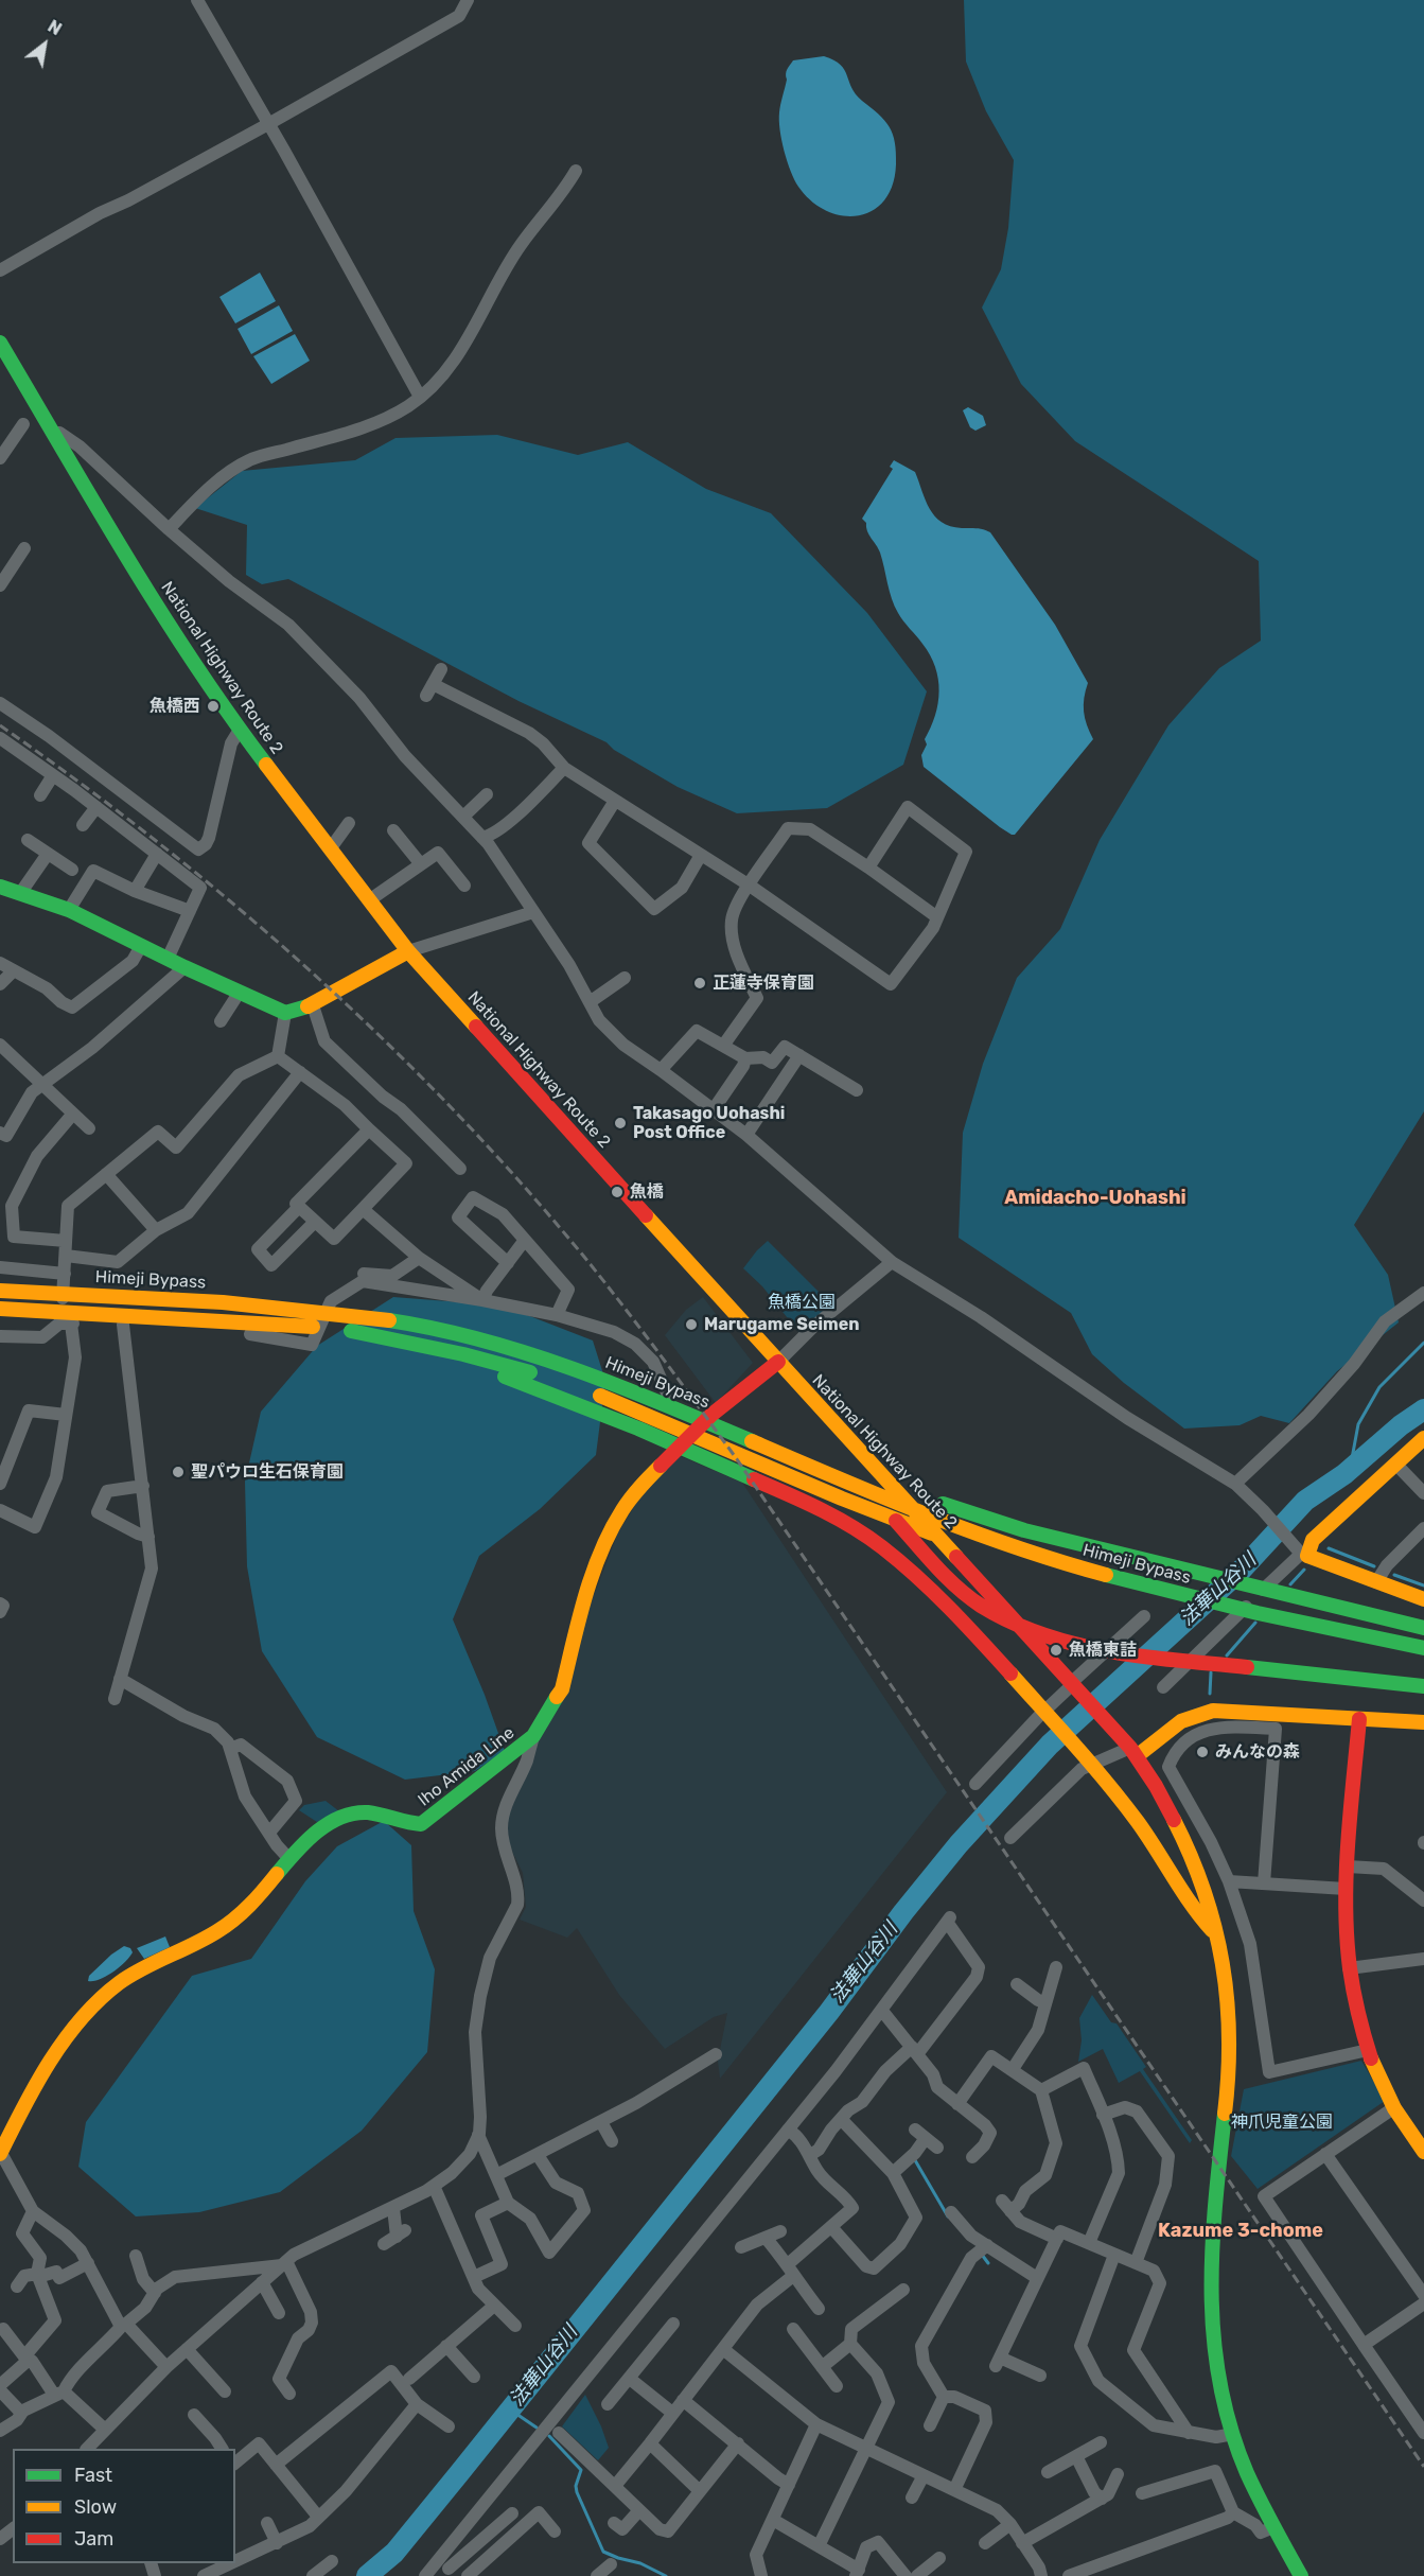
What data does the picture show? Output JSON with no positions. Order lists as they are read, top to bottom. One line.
{"streets":{"main road":["National Highway Route 2","Himeji Bypass","Iho Amida Line"]},"crossings":[["National Highway Route 2","Iho Amida Line"]],"districts":["Amidacho-Uohashi","Kazume 3-chome"],"water":["法華山谷川"],"parks":["魚橋公園","神爪児童公園"],"places":["魚橋西","正蓮寺保育園","Takasago Uohashi Post Office","魚橋","Marugame Seimen","聖パウロ生石保育園","魚橋東詰","みんなの森"],"legend":["Fast","Slow","Jam"],"north":"top right"}
